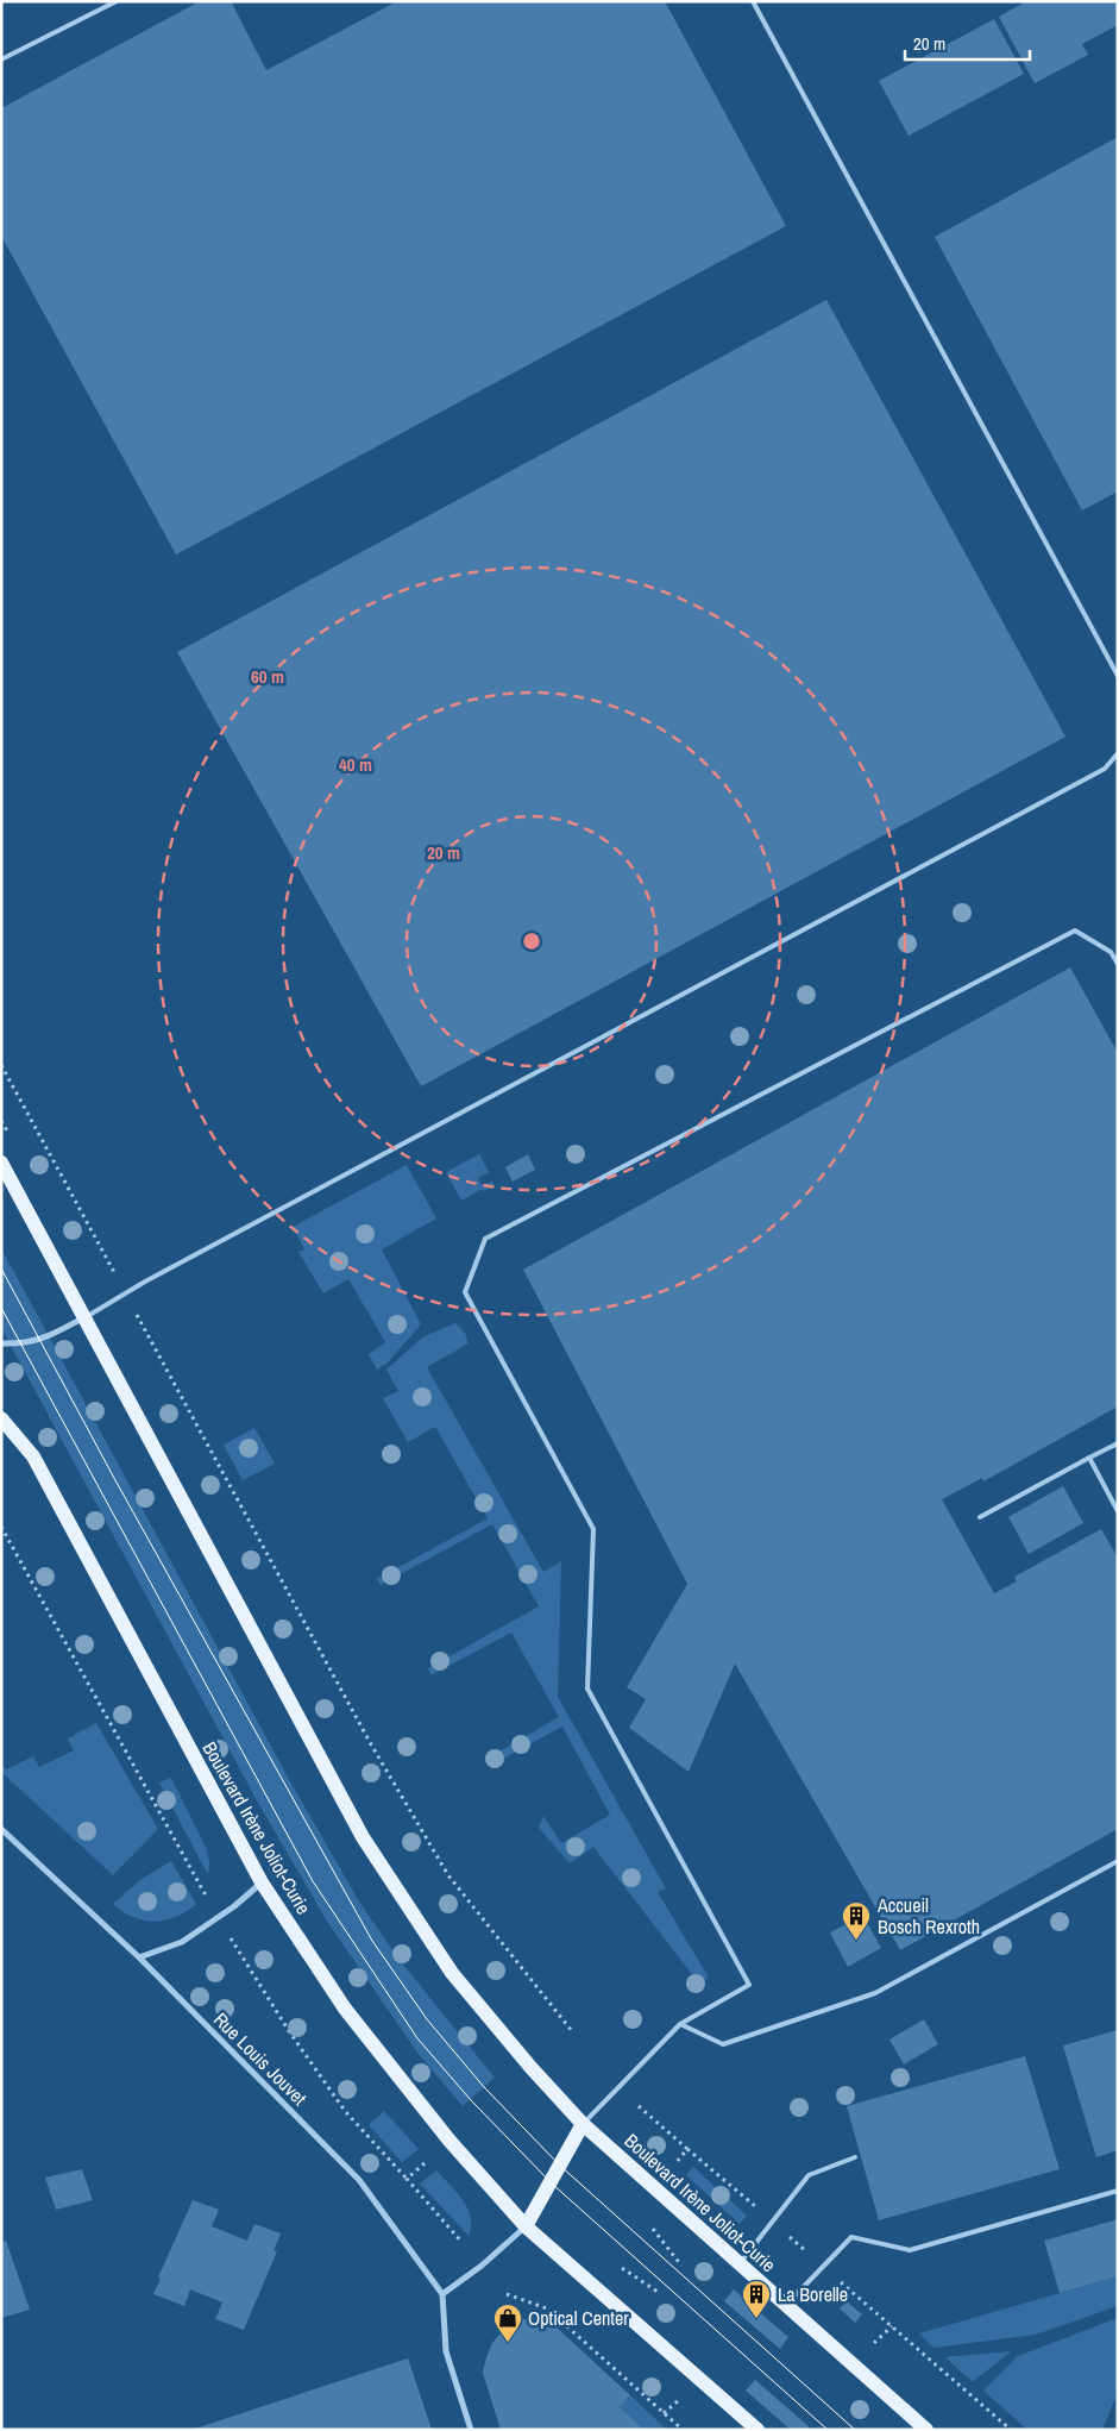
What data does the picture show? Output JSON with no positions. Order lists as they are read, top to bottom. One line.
{"streets":{"main road":["Boulevard Irène Joliot-Curie"],"street":["Rue Louis Jouvet"]},"places":{"building":["Accueil Bosch Rexroth","La Borelle"],"shop":["Optical Center"]},"scale_bar":"20 m","rings":["60 m","40 m","20 m"]}
